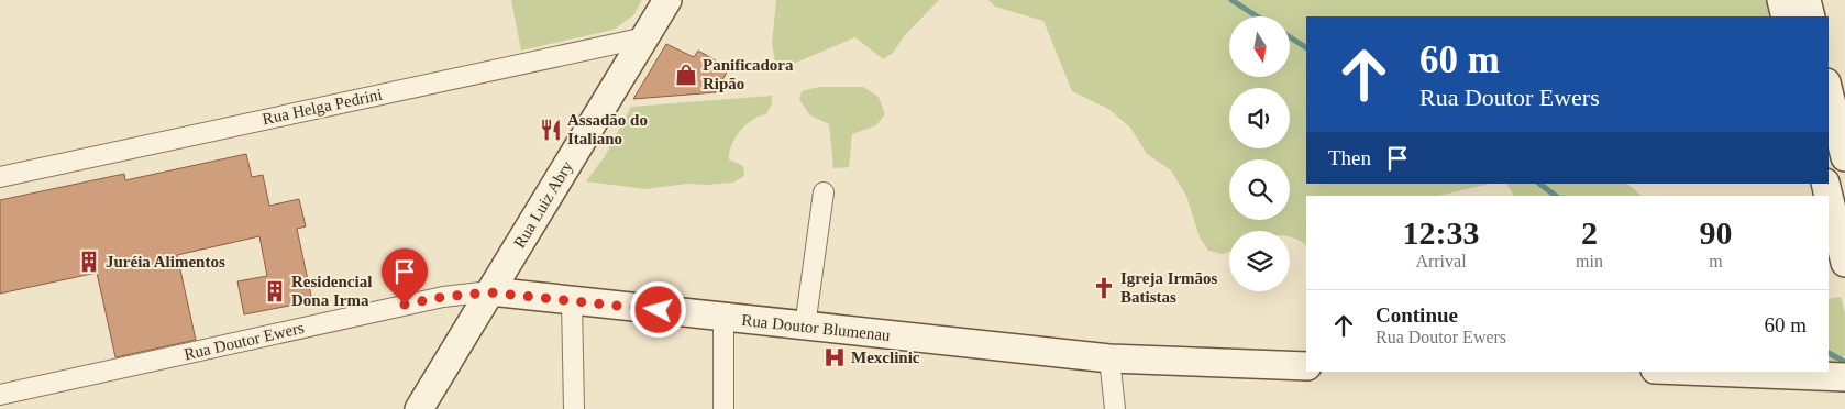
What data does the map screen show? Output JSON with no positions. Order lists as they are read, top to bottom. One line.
{"streets":{"street":["Rua Helga Pedrini","Rua Luiz Abry","Rua Doutor Blumenau","Rua Doutor Ewers"]},"crossings":[["Rua Helga Pedrini","Rua Luiz Abry"],["Rua Luiz Abry","Rua Doutor Blumenau"],["Rua Luiz Abry","Rua Doutor Ewers"],["Rua Doutor Blumenau","Rua Doutor Ewers"]],"places":{"shop":["Panificadora Ripão"],"restaurant":["Assadão do Italiano"],"building":["Juréia Alimentos","Residencial Dona Irma"],"church":["Igreja Irmãos Batistas"],"hospital":["Mexclinic"]},"north":"bottom","page":{"turn":["60 m","Rua Doutor Ewers"],"then":"Then","eta":["12:33","Arrival","2","min","90","m"],"list":[{"name":"Continue","note":"Rua Doutor Ewers","value":"60 m"}]}}
